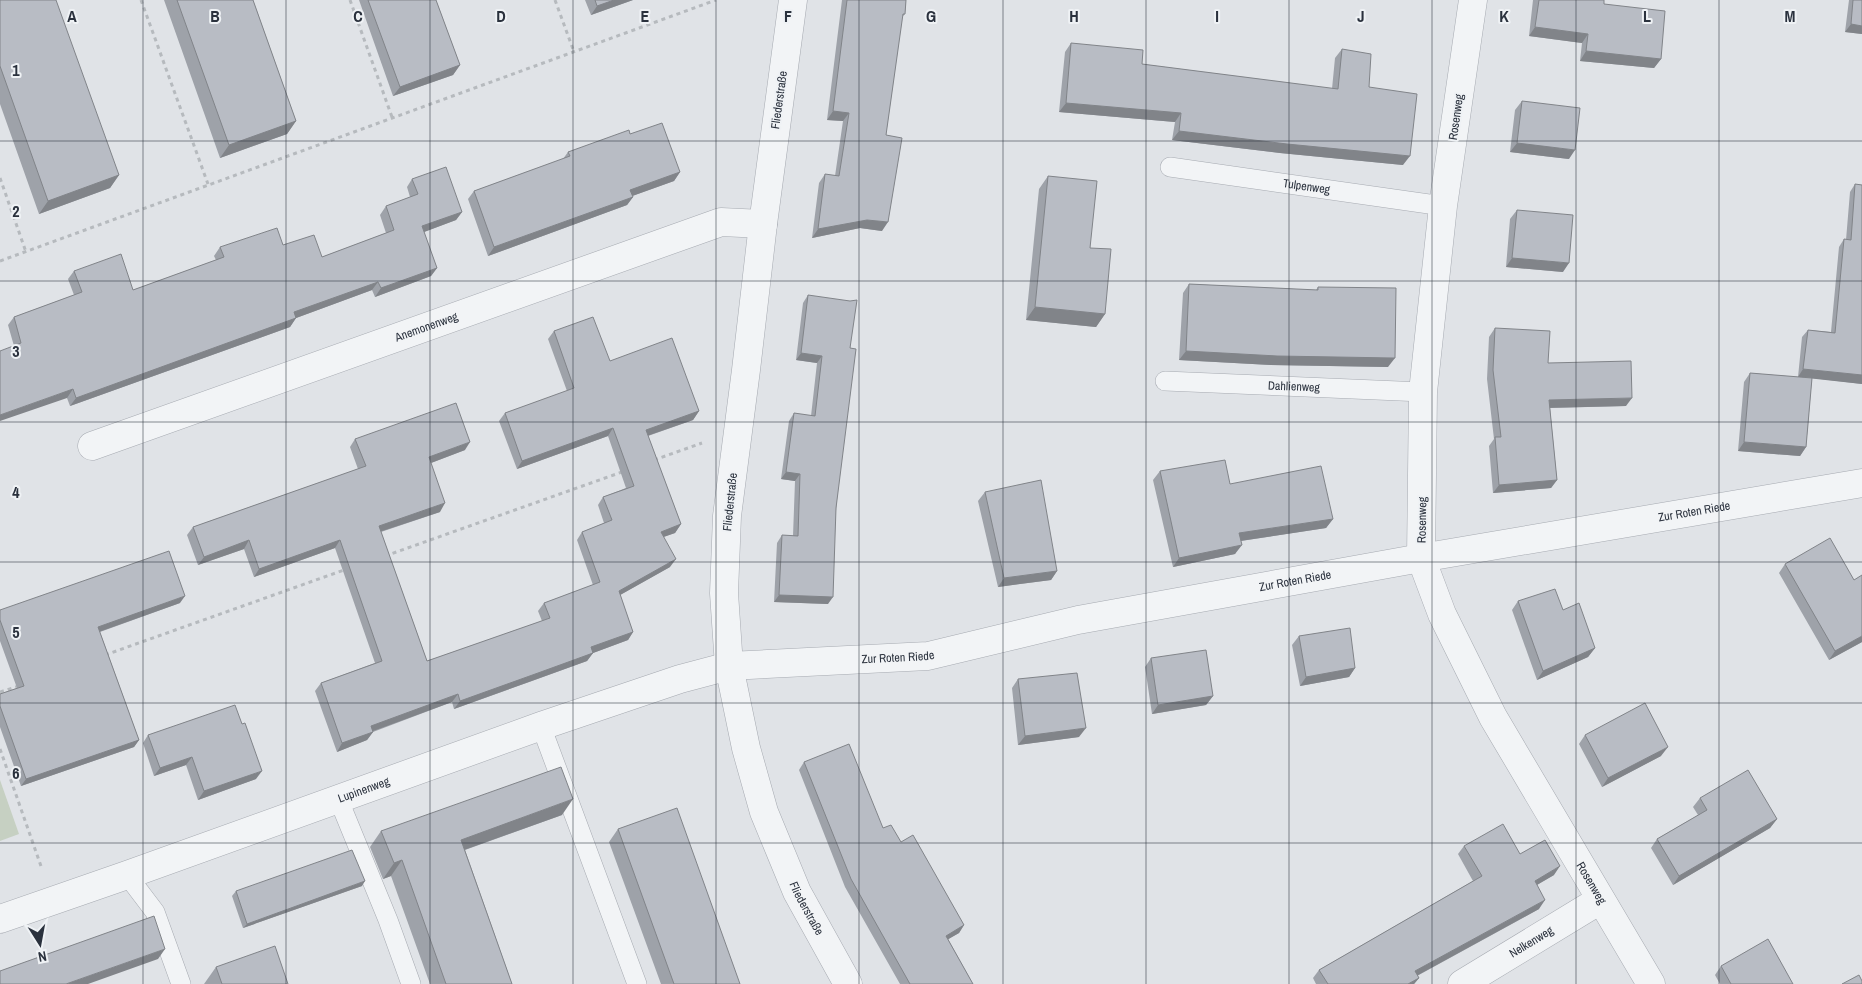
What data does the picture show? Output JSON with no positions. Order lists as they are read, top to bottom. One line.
{"streets":{"street":["Fliederstraße","Rosenweg","Anemonenweg","Zur Roten Riede","Lupinenweg","Nelkenweg"],"lane":["Tulpenweg","Dahlienweg"]},"crossings":[["Fliederstraße","Anemonenweg"],["Fliederstraße","Zur Roten Riede"],["Fliederstraße","Lupinenweg"],["Rosenweg","Tulpenweg"],["Rosenweg","Dahlienweg"],["Rosenweg","Zur Roten Riede"],["Rosenweg","Nelkenweg"],["Zur Roten Riede","Lupinenweg"]],"north":"bottom","grid":{"columns":["A","B","C","D","E","F","G","H","I","J","K","L","M"],"rows":["1","2","3","4","5","6"]}}
